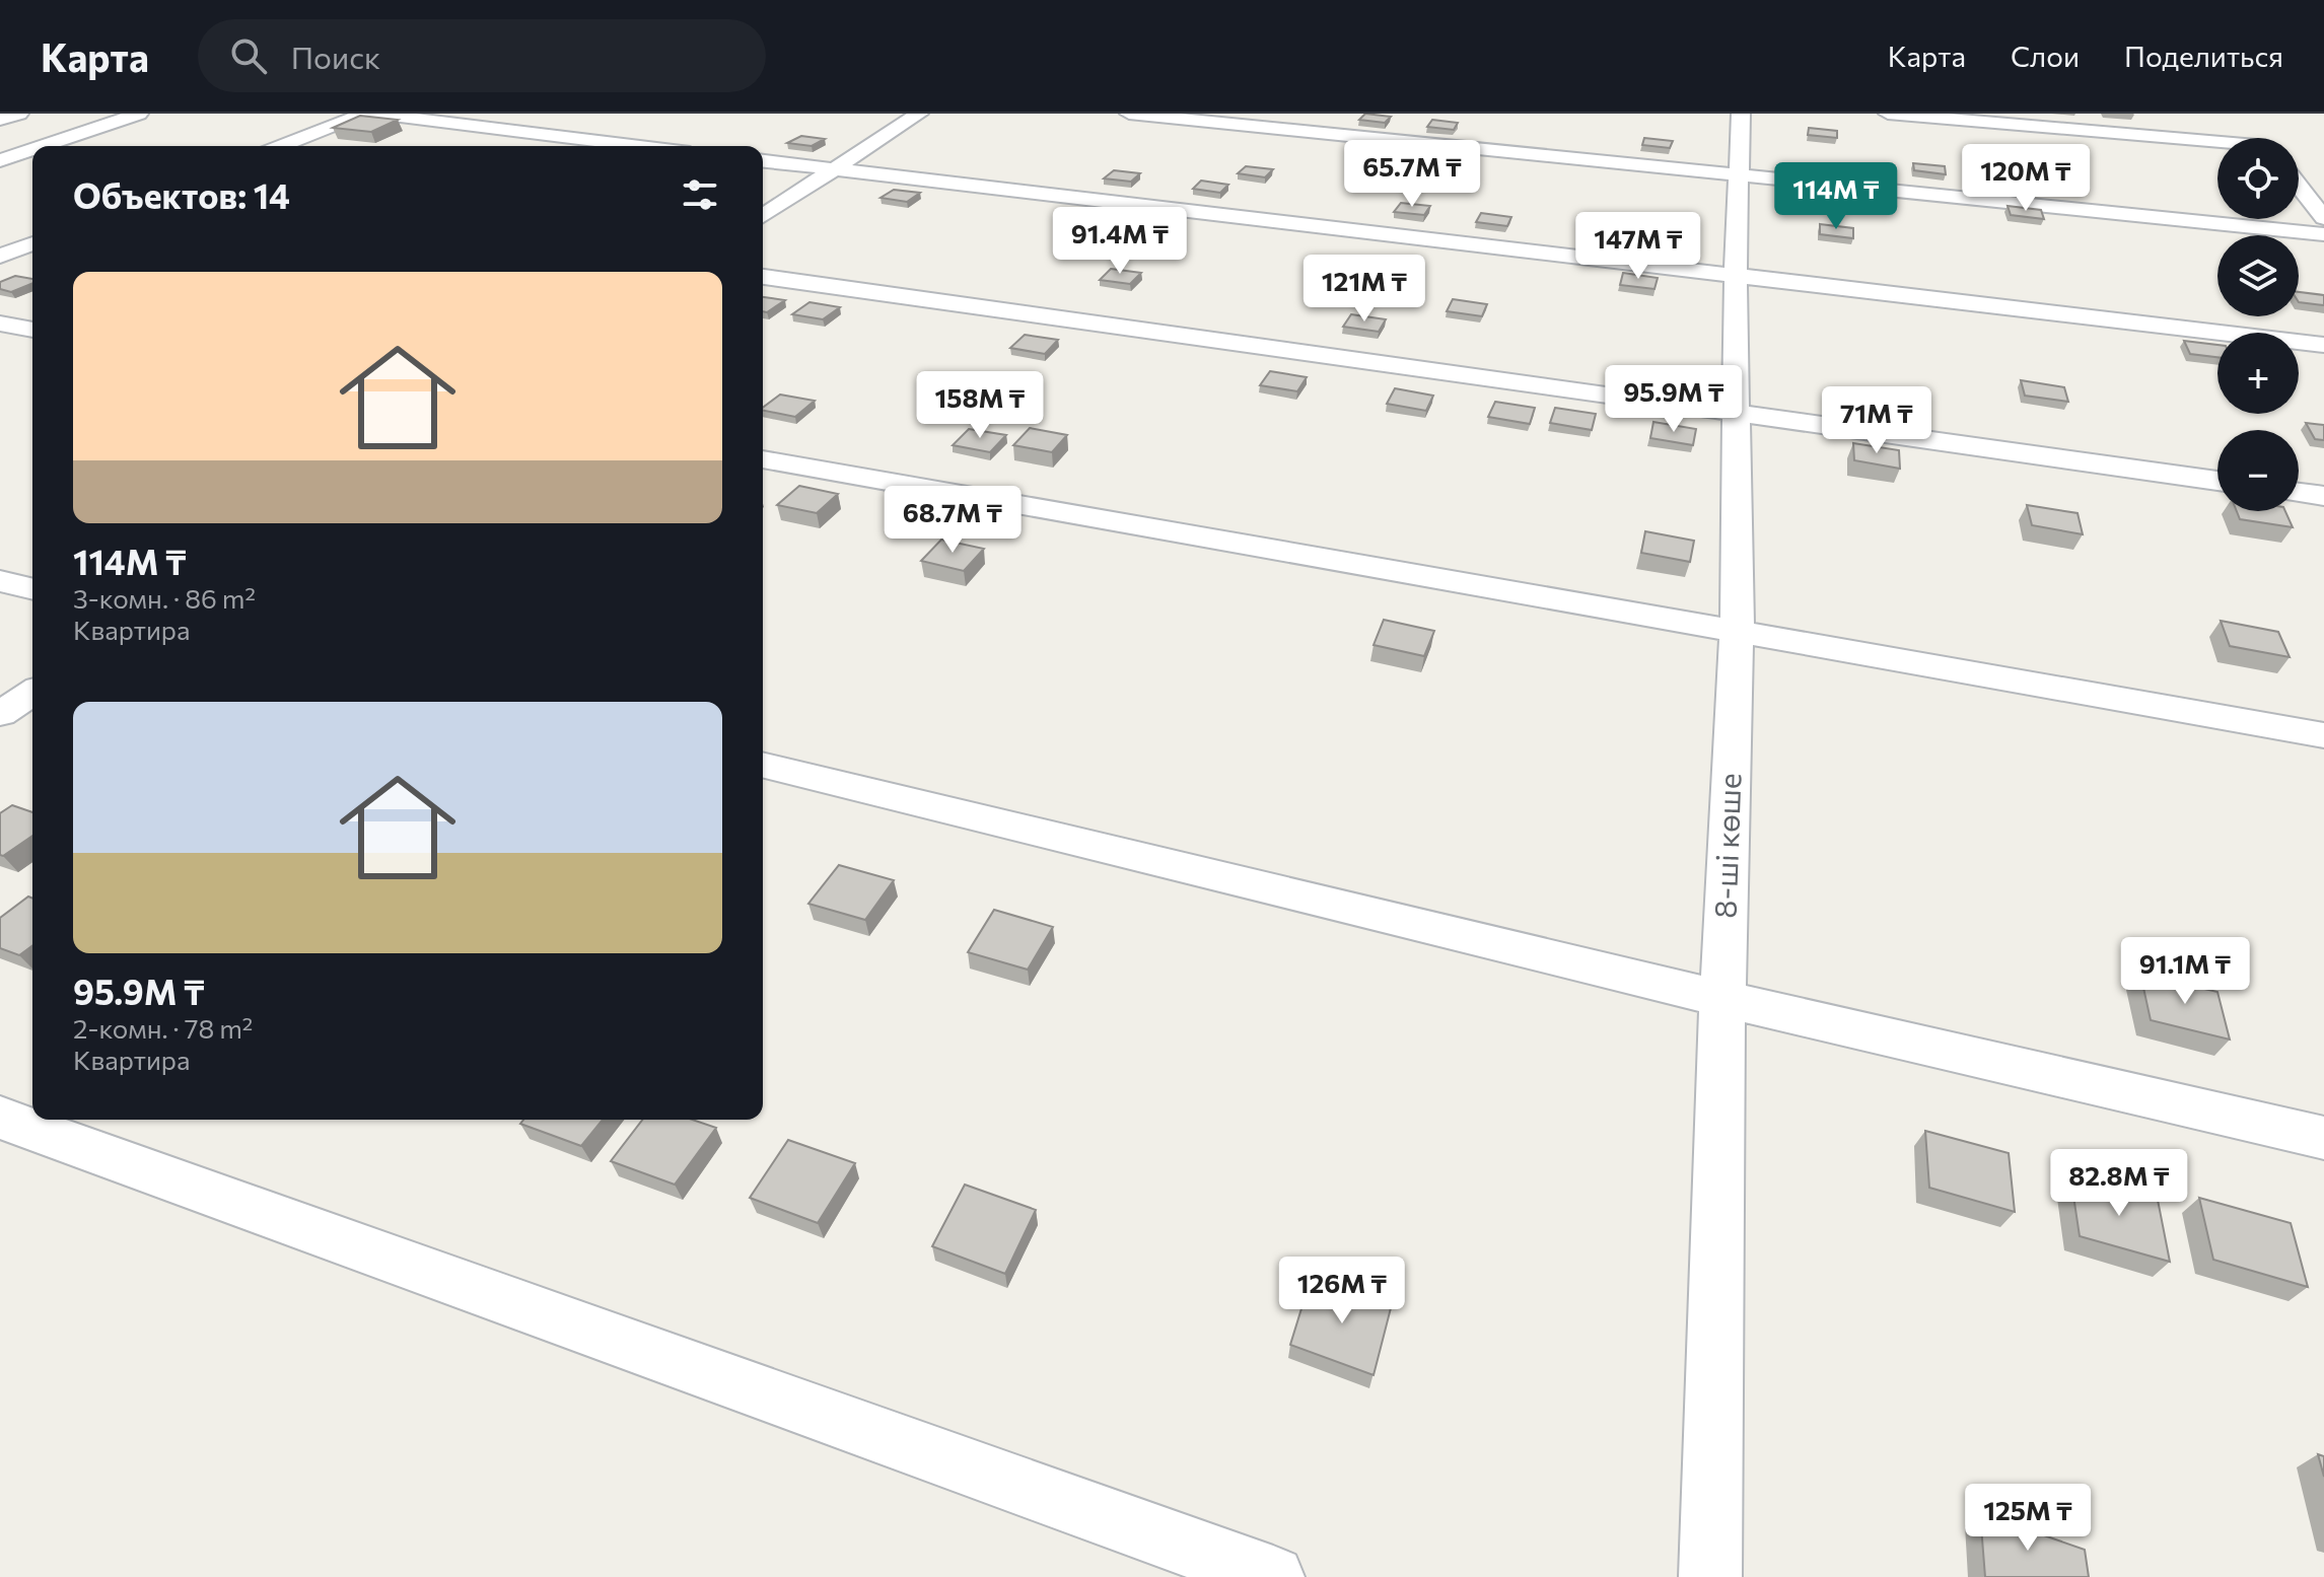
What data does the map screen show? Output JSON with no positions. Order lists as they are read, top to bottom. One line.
{"streets":{"lane":["8-ші көше"]},"page":{"header":"Карта","search":"Поиск","nav":["Карта","Слои","Поделиться"],"map_buttons":["+","−"],"price":["65.7M ₸","120M ₸","114M ₸","91.4M ₸","147M ₸","121M ₸","95.9M ₸","158M ₸","71M ₸","68.7M ₸","91.1M ₸","82.8M ₸","126M ₸","125M ₸"],"heading":"Объектов: 14","list":[{"name":"114M ₸","note":"3-комн. · 86 m² · Квартира"},{"name":"95.9M ₸","note":"2-комн. · 78 m² · Квартира"}]}}
